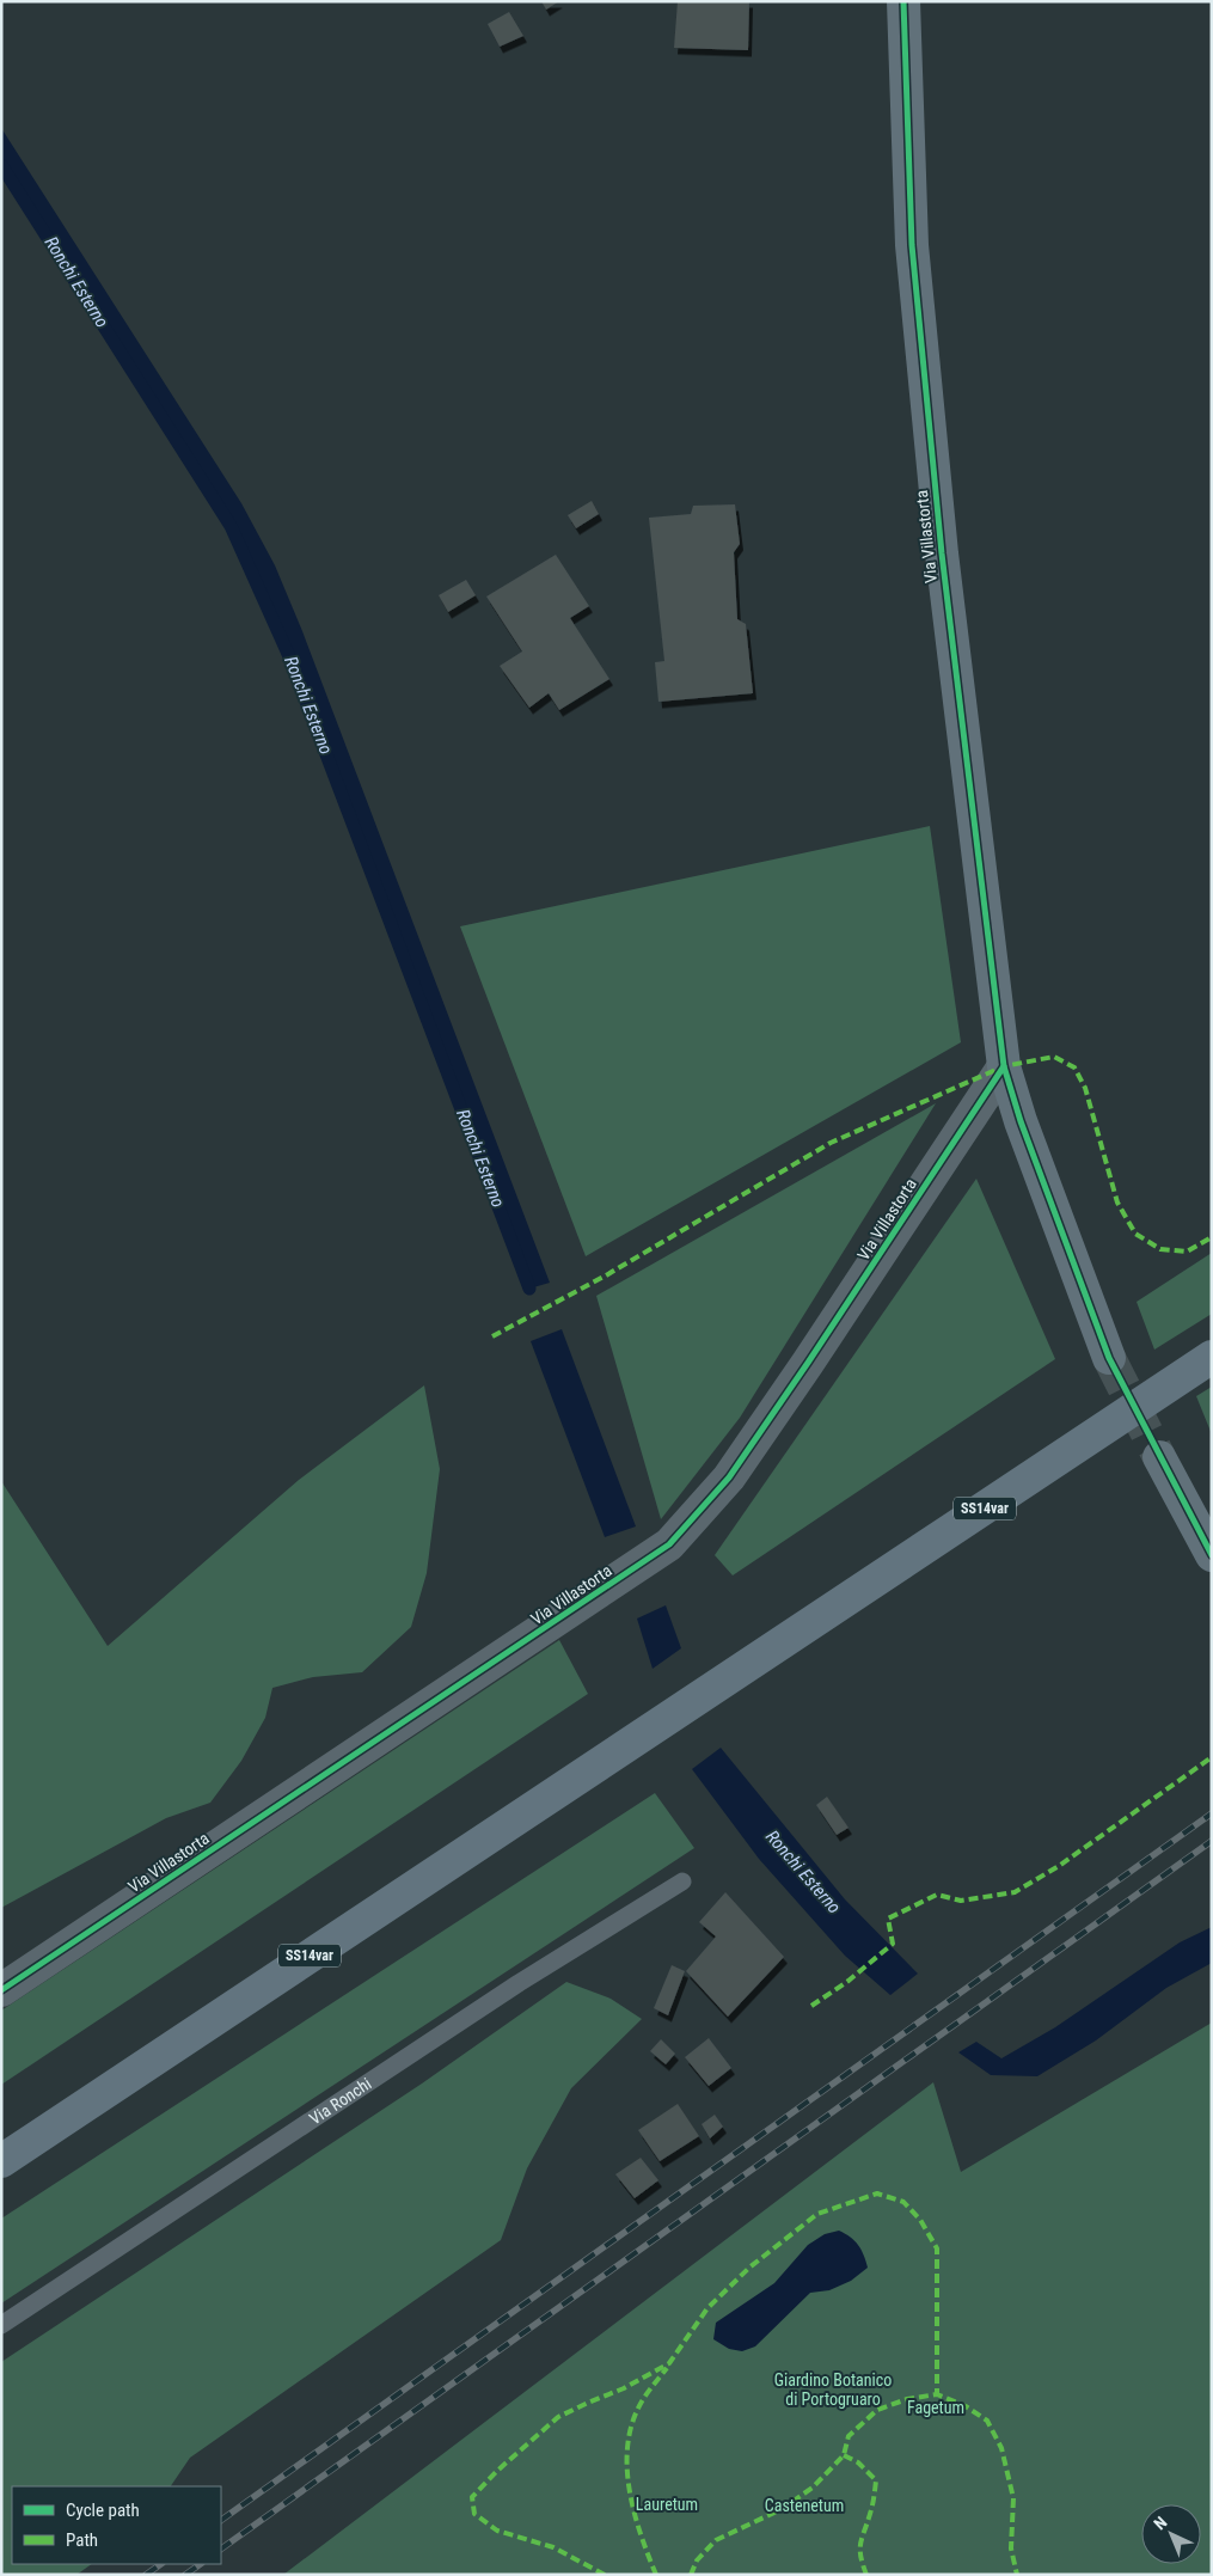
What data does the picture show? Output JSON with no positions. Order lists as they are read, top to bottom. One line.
{"streets":{"highway":["SS14var"],"street":["Via Villastorta"],"lane":["Via Ronchi"]},"water":["Ronchi Esterno"],"parks":["Giardino Botanico di Portogruaro","Fagetum","Lauretum","Castenetum"],"legend":["Cycle path","Path"],"north":"top left"}
